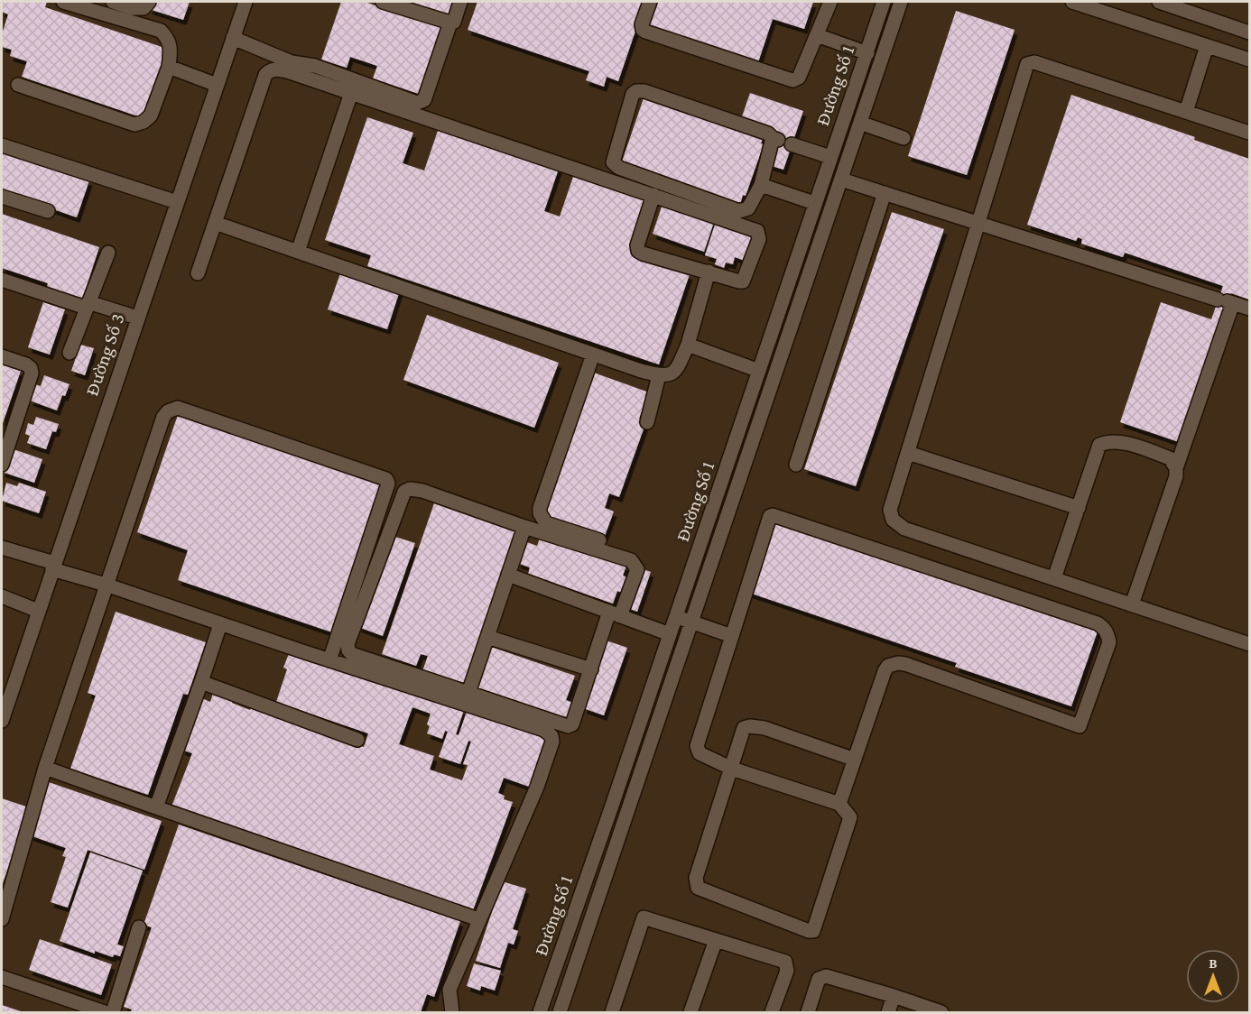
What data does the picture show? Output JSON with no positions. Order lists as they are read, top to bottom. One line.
{"streets":{"street":["Đường Số 1","Đường Số 3"]},"north":"top"}
